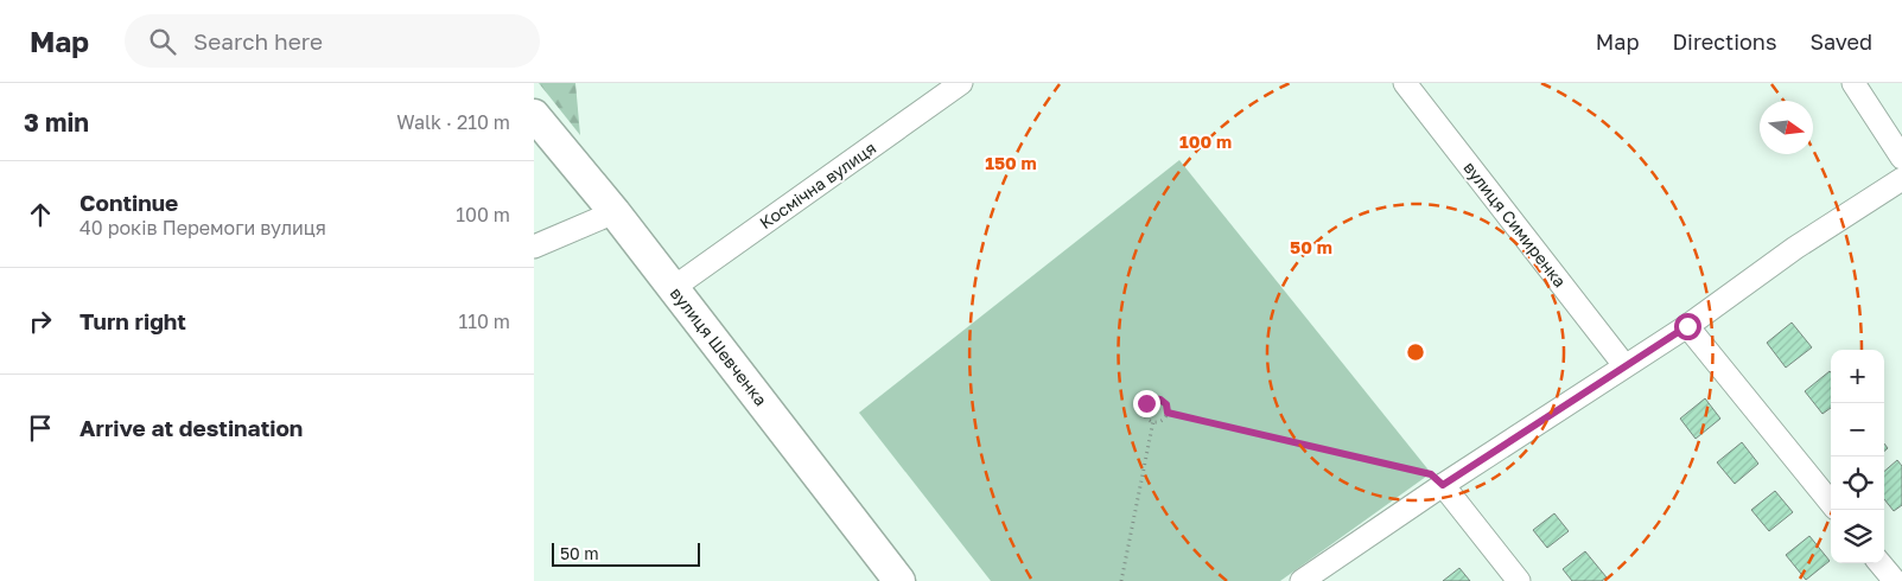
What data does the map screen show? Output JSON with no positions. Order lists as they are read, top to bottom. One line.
{"streets":{"street":["Космічна вулиця","вулиця Симиренка","вулиця Шевченка"]},"crossings":[["Космічна вулиця","вулиця Шевченка"]],"scale_bar":"50 m","north":"right","page":{"header":"Map","search":"Search here","nav":["Map","Directions","Saved"],"heading":["3 min","Walk · 210 m"],"list":[["Continue","40 років Перемоги вулиця","100 m"],["Turn right","110 m"],"Arrive at destination"],"map_buttons":["+","−"],"scale":"50 m"},"rings":["100 m","150 m","50 m"]}
